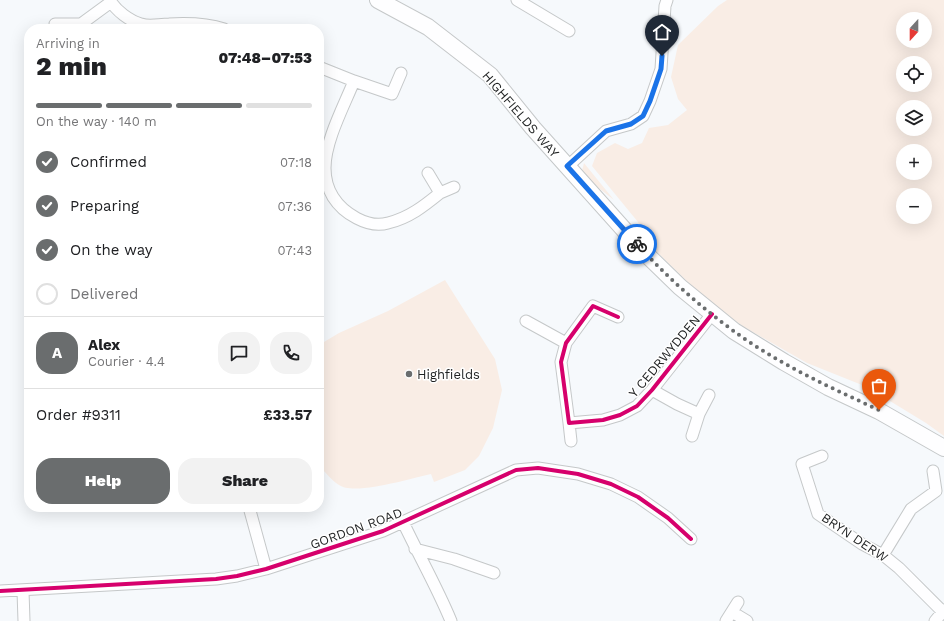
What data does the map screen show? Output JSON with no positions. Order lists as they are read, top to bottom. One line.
{"streets":{"main road":["HIGHFIELDS WAY"],"street":["Y CEDRWYDDEN","GORDON ROAD","BRYN DERW"]},"crossings":[["HIGHFIELDS WAY","Y CEDRWYDDEN"]],"places":["Highfields"],"north":"bottom","page":{"map_buttons":["+","−"],"heading":["2 min","Arriving in","07:48–07:53"],"panel":["Alex","Courier · 4.4","Order #9311","£33.57"],"bar":"On the way · 140 m","list":[["Confirmed","07:18"],["Preparing","07:36"],["On the way","07:43"],"Delivered"],"round":"A","buttons":["Help","Share"]}}
